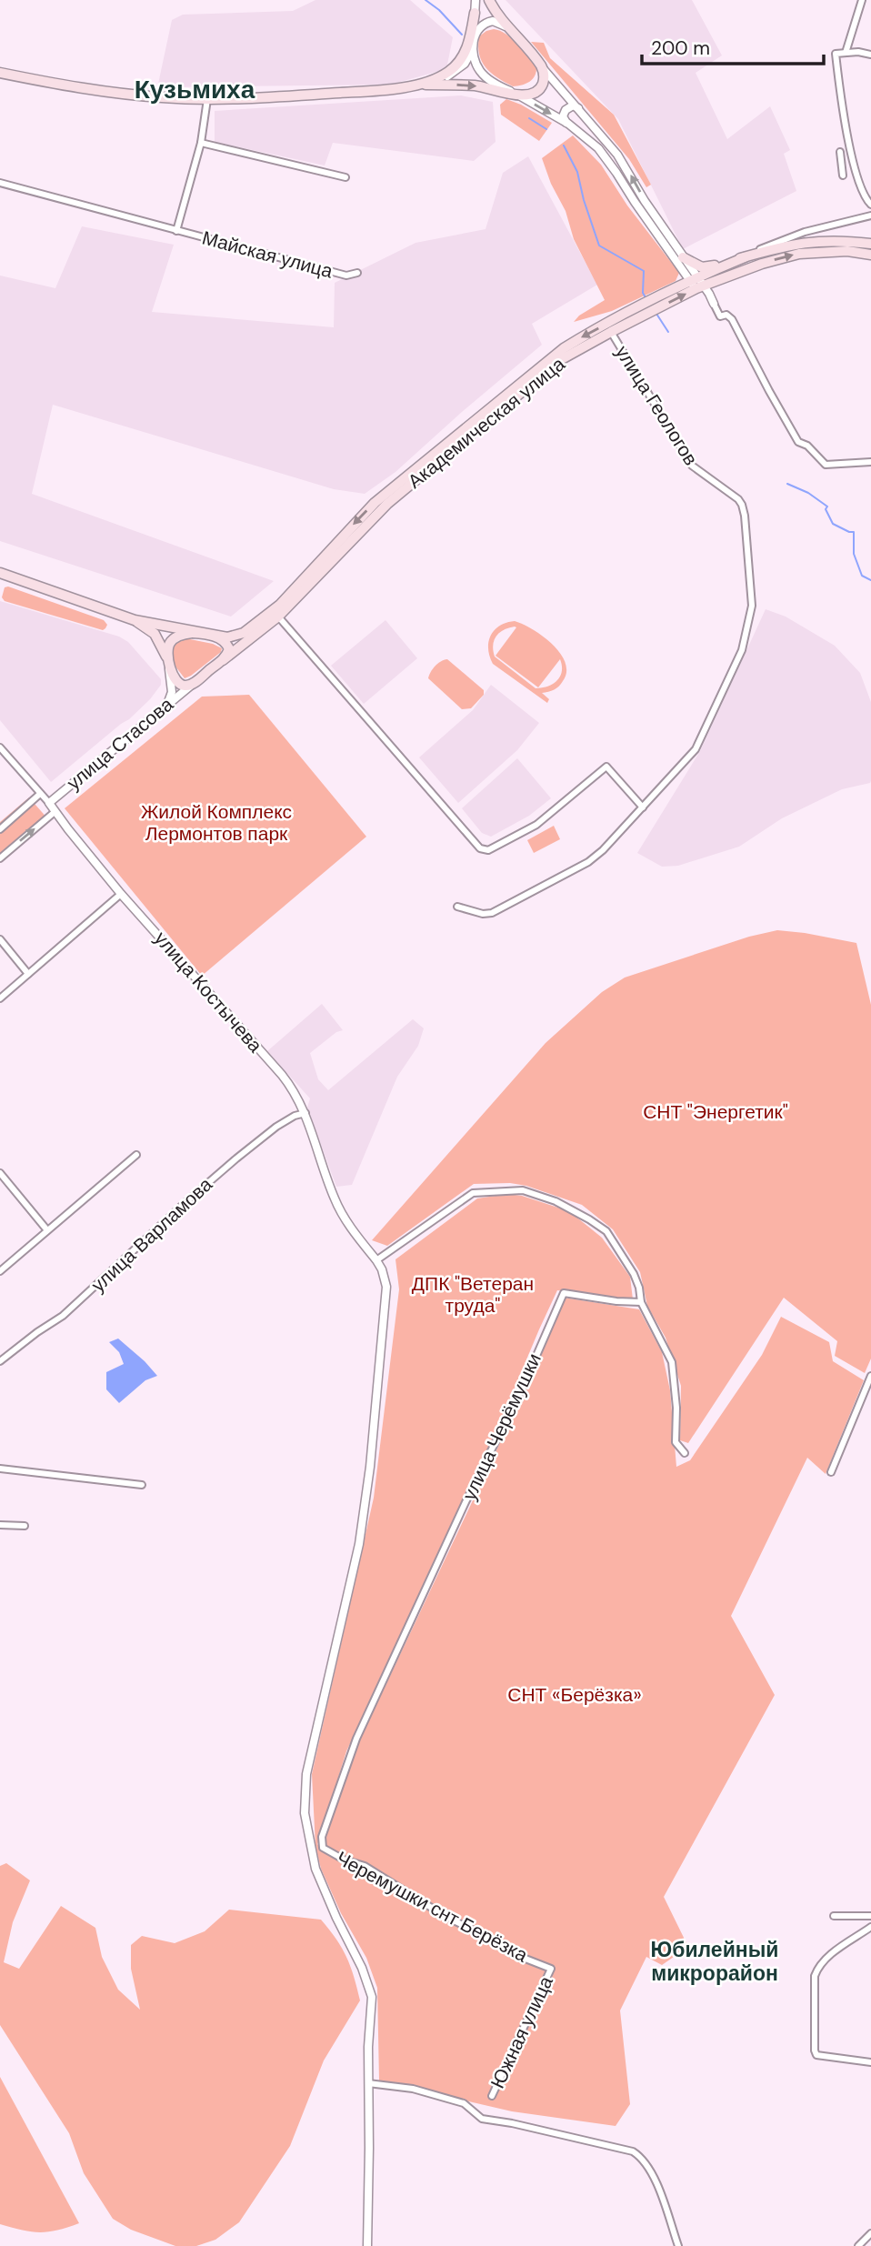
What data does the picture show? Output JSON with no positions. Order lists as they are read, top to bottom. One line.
{"streets":{"main road":["Академическая улица"],"street":["Майская улица","улица Геологов","улица Стасова","улица Костычева","улица Варламова","улица Черёмушки","Черемушки снт Берёзка","Южная улица"]},"crossings":[["улица Геологов","Академическая улица"],["Академическая улица","улица Стасова"],["улица Стасова","улица Костычева"],["улица Костычева","улица Варламова"],["улица Черёмушки","Черемушки снт Берёзка"],["Черемушки снт Берёзка","Южная улица"]],"districts":["Кузьмиха","Юбилейный микрорайон"],"parks":["Жилой Комплекс Лермонтов парк","СНТ \"Энергетик\"","ДПК \"Ветеран труда\"","СНТ «Берёзка»"],"scale_bar":"200 m"}
